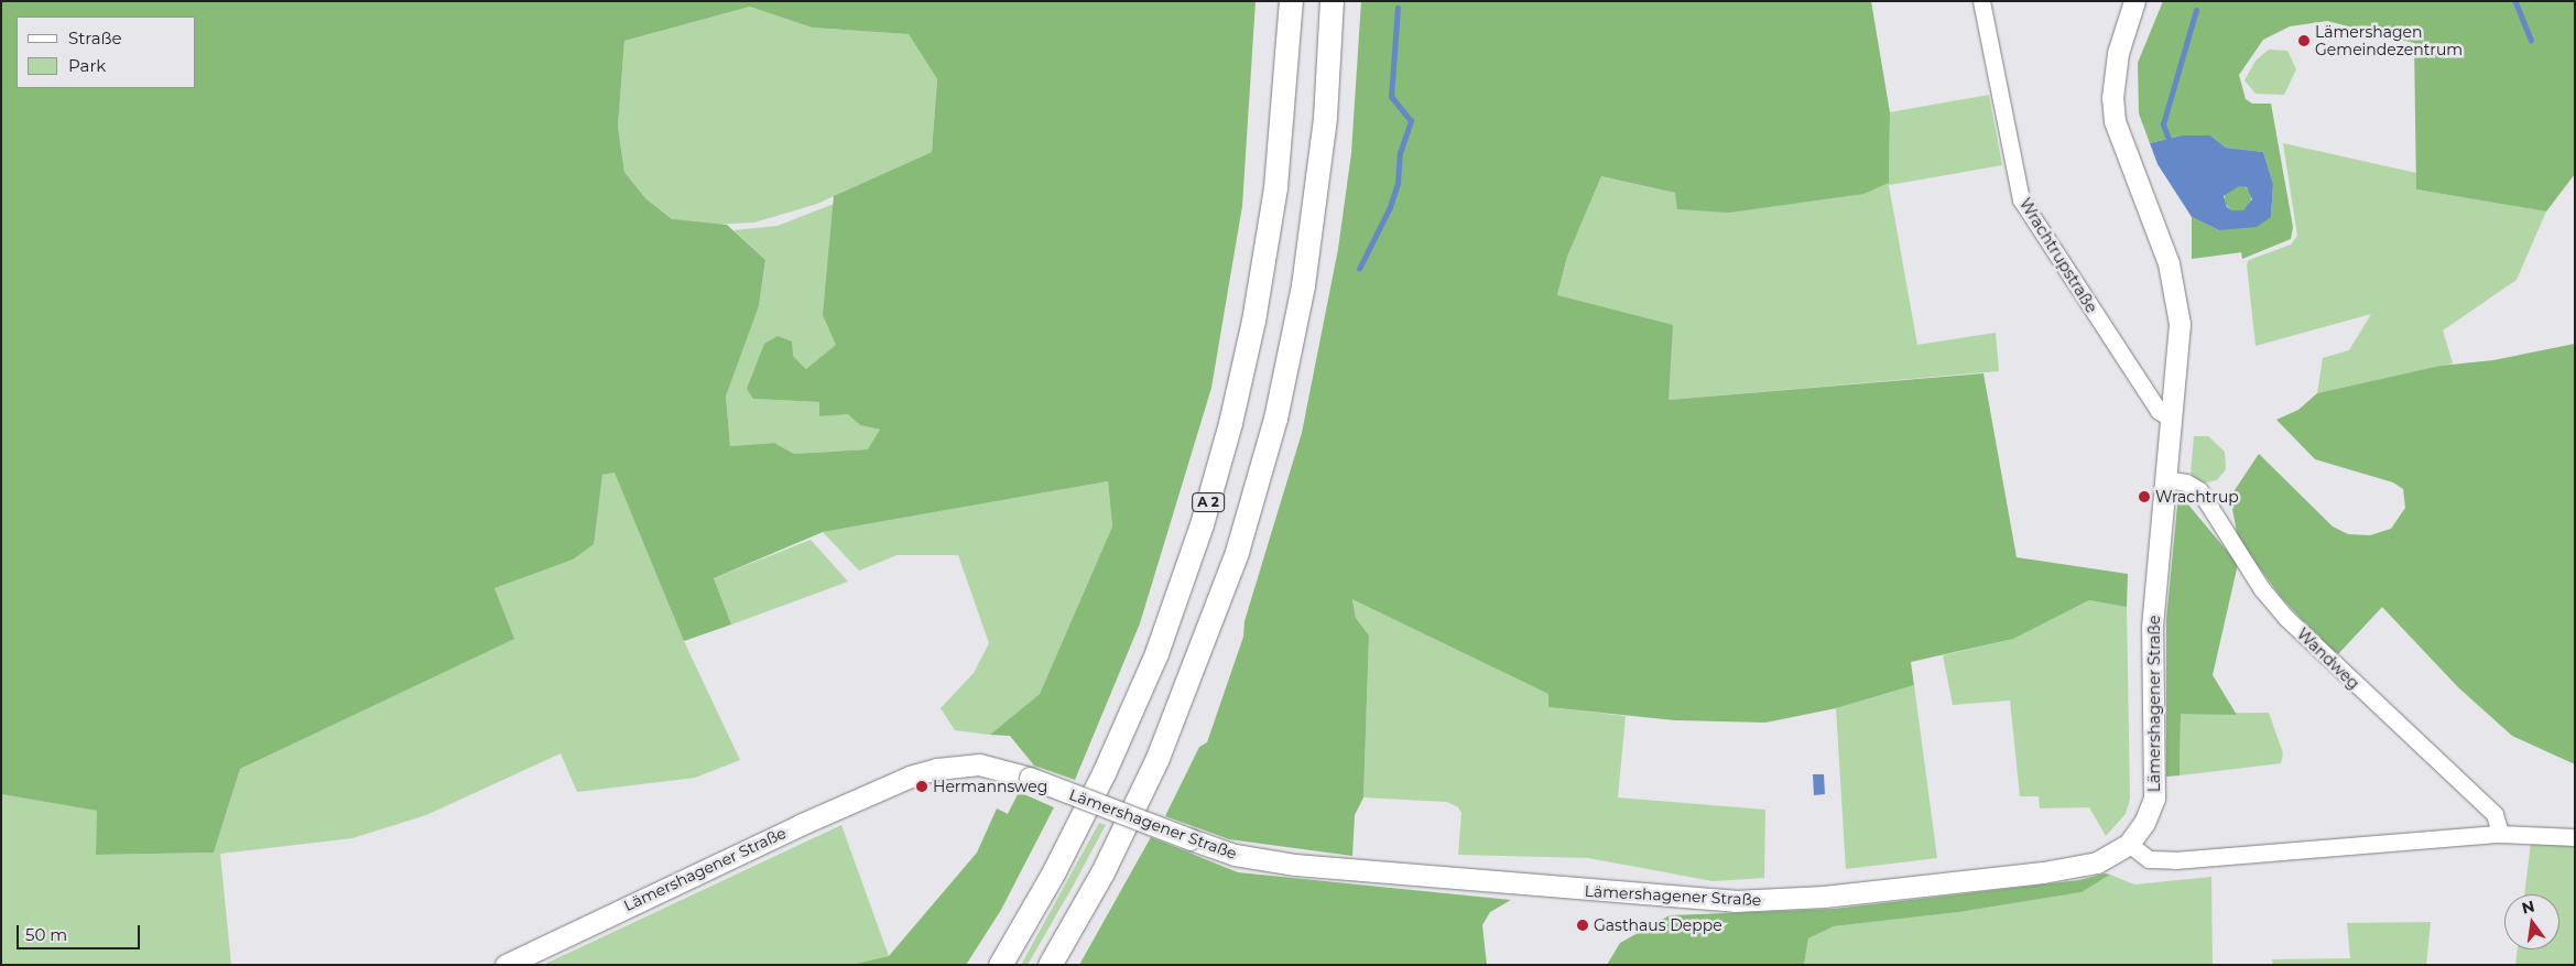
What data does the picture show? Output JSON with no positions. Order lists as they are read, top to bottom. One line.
{"streets":{"highway":["A 2"],"main road":["Lämershagener Straße"],"street":["Wrachtrupstraße","Wandweg"]},"crossings":[["Wrachtrupstraße","Lämershagener Straße"],["Wandweg","Lämershagener Straße"]],"places":["Lämershagen Gemeindezentrum","Wrachtrup","Hermannsweg","Gasthaus Deppe"],"legend":["Straße","Park"],"scale_bar":"50 m","north":"top"}
